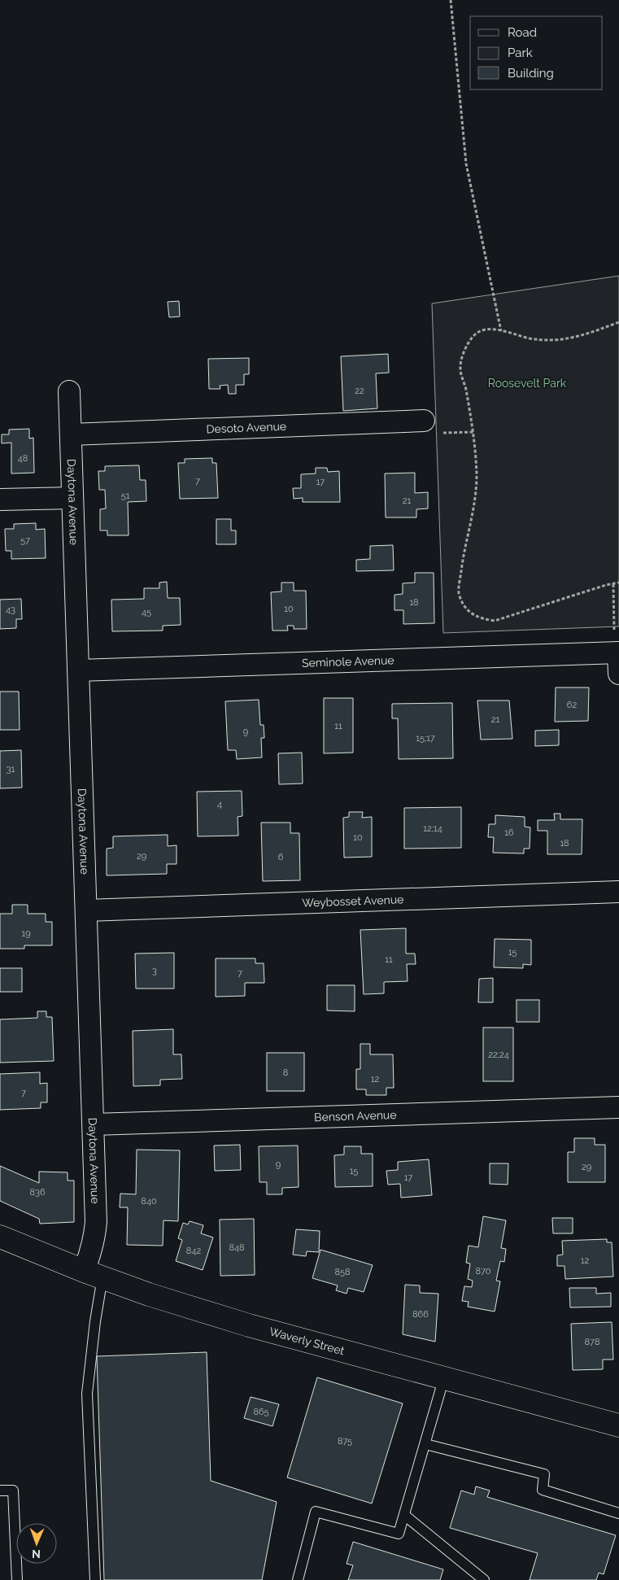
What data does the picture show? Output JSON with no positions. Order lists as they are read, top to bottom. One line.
{"streets":{"main road":["Waverly Street"],"street":["Desoto Avenue","Daytona Avenue","Seminole Avenue","Weybosset Avenue","Benson Avenue"]},"crossings":[["Desoto Avenue","Daytona Avenue"],["Daytona Avenue","Seminole Avenue"],["Daytona Avenue","Weybosset Avenue"],["Daytona Avenue","Benson Avenue"],["Daytona Avenue","Waverly Street"]],"parks":["Roosevelt Park"],"house_numbers":["22","48","7","17","51","21","57","18","10","43","45","62","21","11","9","15;17","31","4","12;14","16","10","18","29","6","19","15","11","3","7","22;24","8","12","7","9","29","15","17","836","840","848","842","12","870","858","866","878","865","875"],"legend":["Road","Park","Building"],"north":"bottom"}
